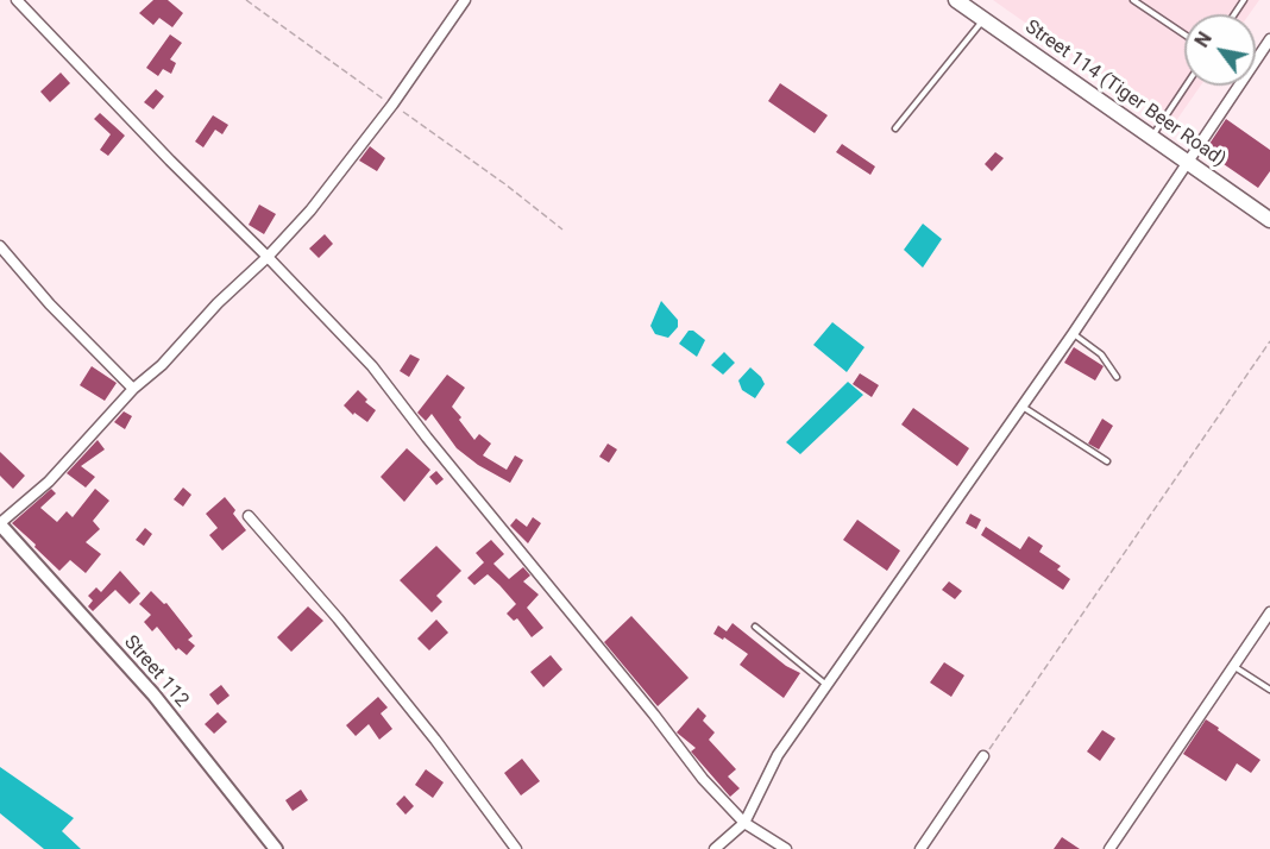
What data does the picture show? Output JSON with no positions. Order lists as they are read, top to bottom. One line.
{"streets":{"main road":["Street 114 (Tiger Beer Road)"],"street":["Street 112"]},"north":"top left"}
